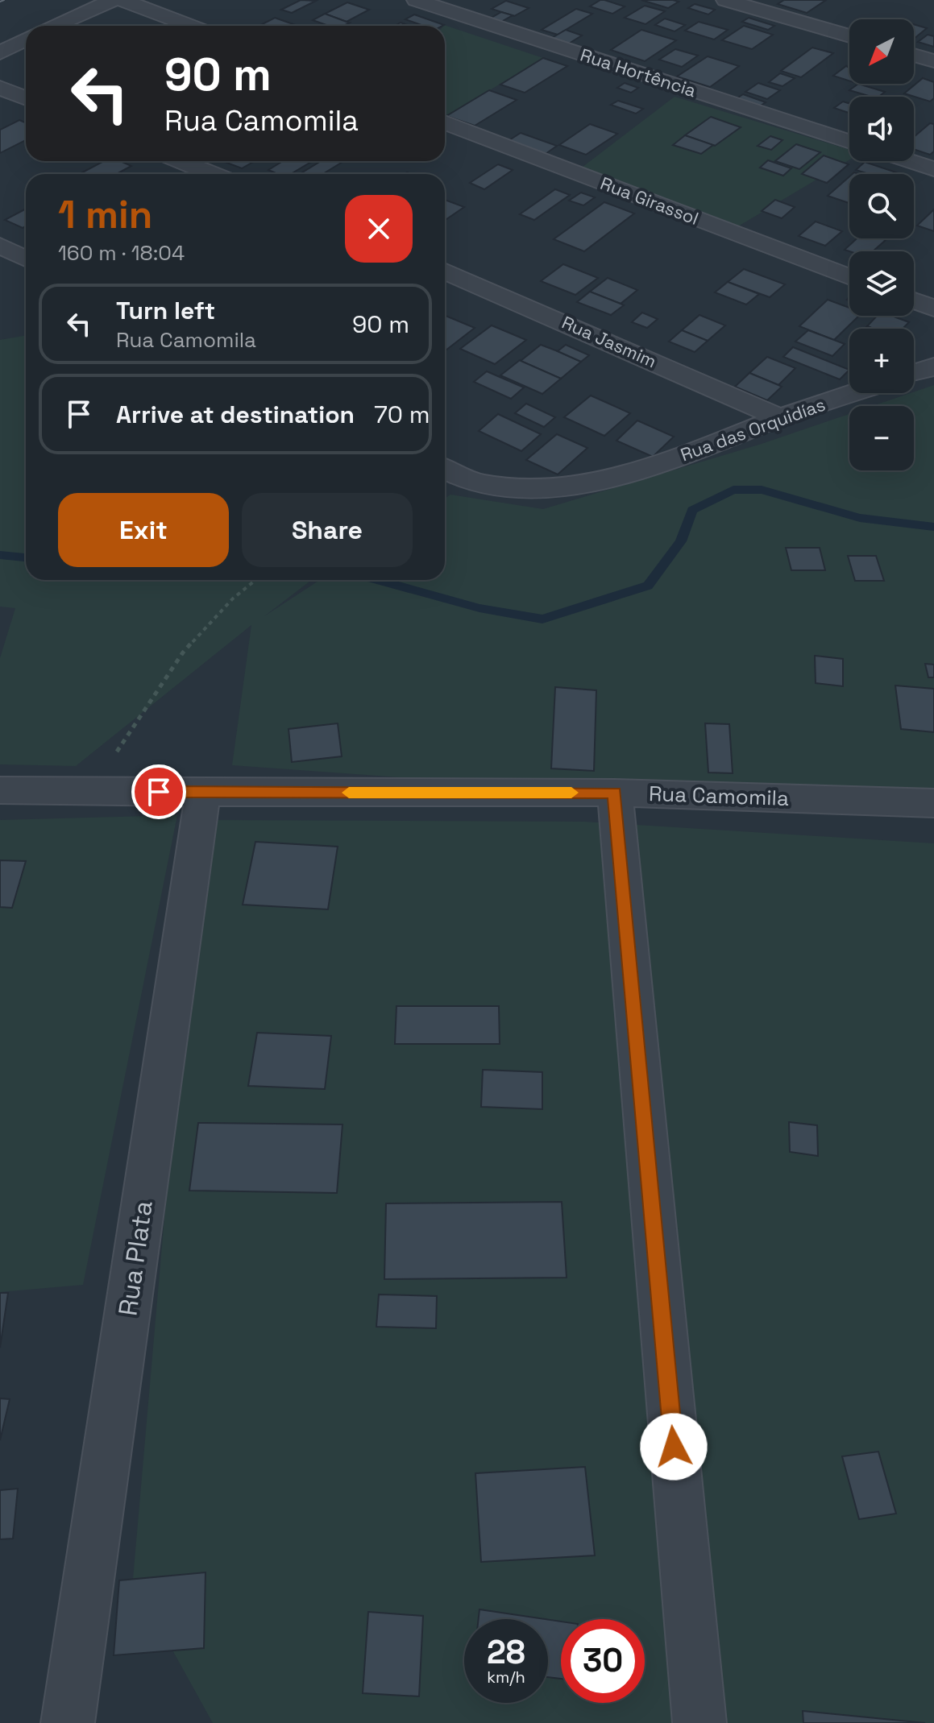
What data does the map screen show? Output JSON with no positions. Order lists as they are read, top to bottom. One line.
{"streets":{"street":["Rua Hortência","Rua Girassol","Rua Jasmim","Rua das Orquidías","Rua Camomila","Rua Plata"]},"crossings":[["Rua Jasmim","Rua das Orquidías"],["Rua Camomila","Rua Plata"]],"north":"bottom left","page":{"map_buttons":["+","−"],"turn":["90 m","Rua Camomila"],"heading":["1 min","160 m · 18:04"],"list":[{"name":"Turn left","note":"Rua Camomila","value":"90 m"},{"name":"Arrive at destination","value":"70 m"}],"buttons":["Exit","Share"],"speed":"28 km/h","limit":"30"}}
